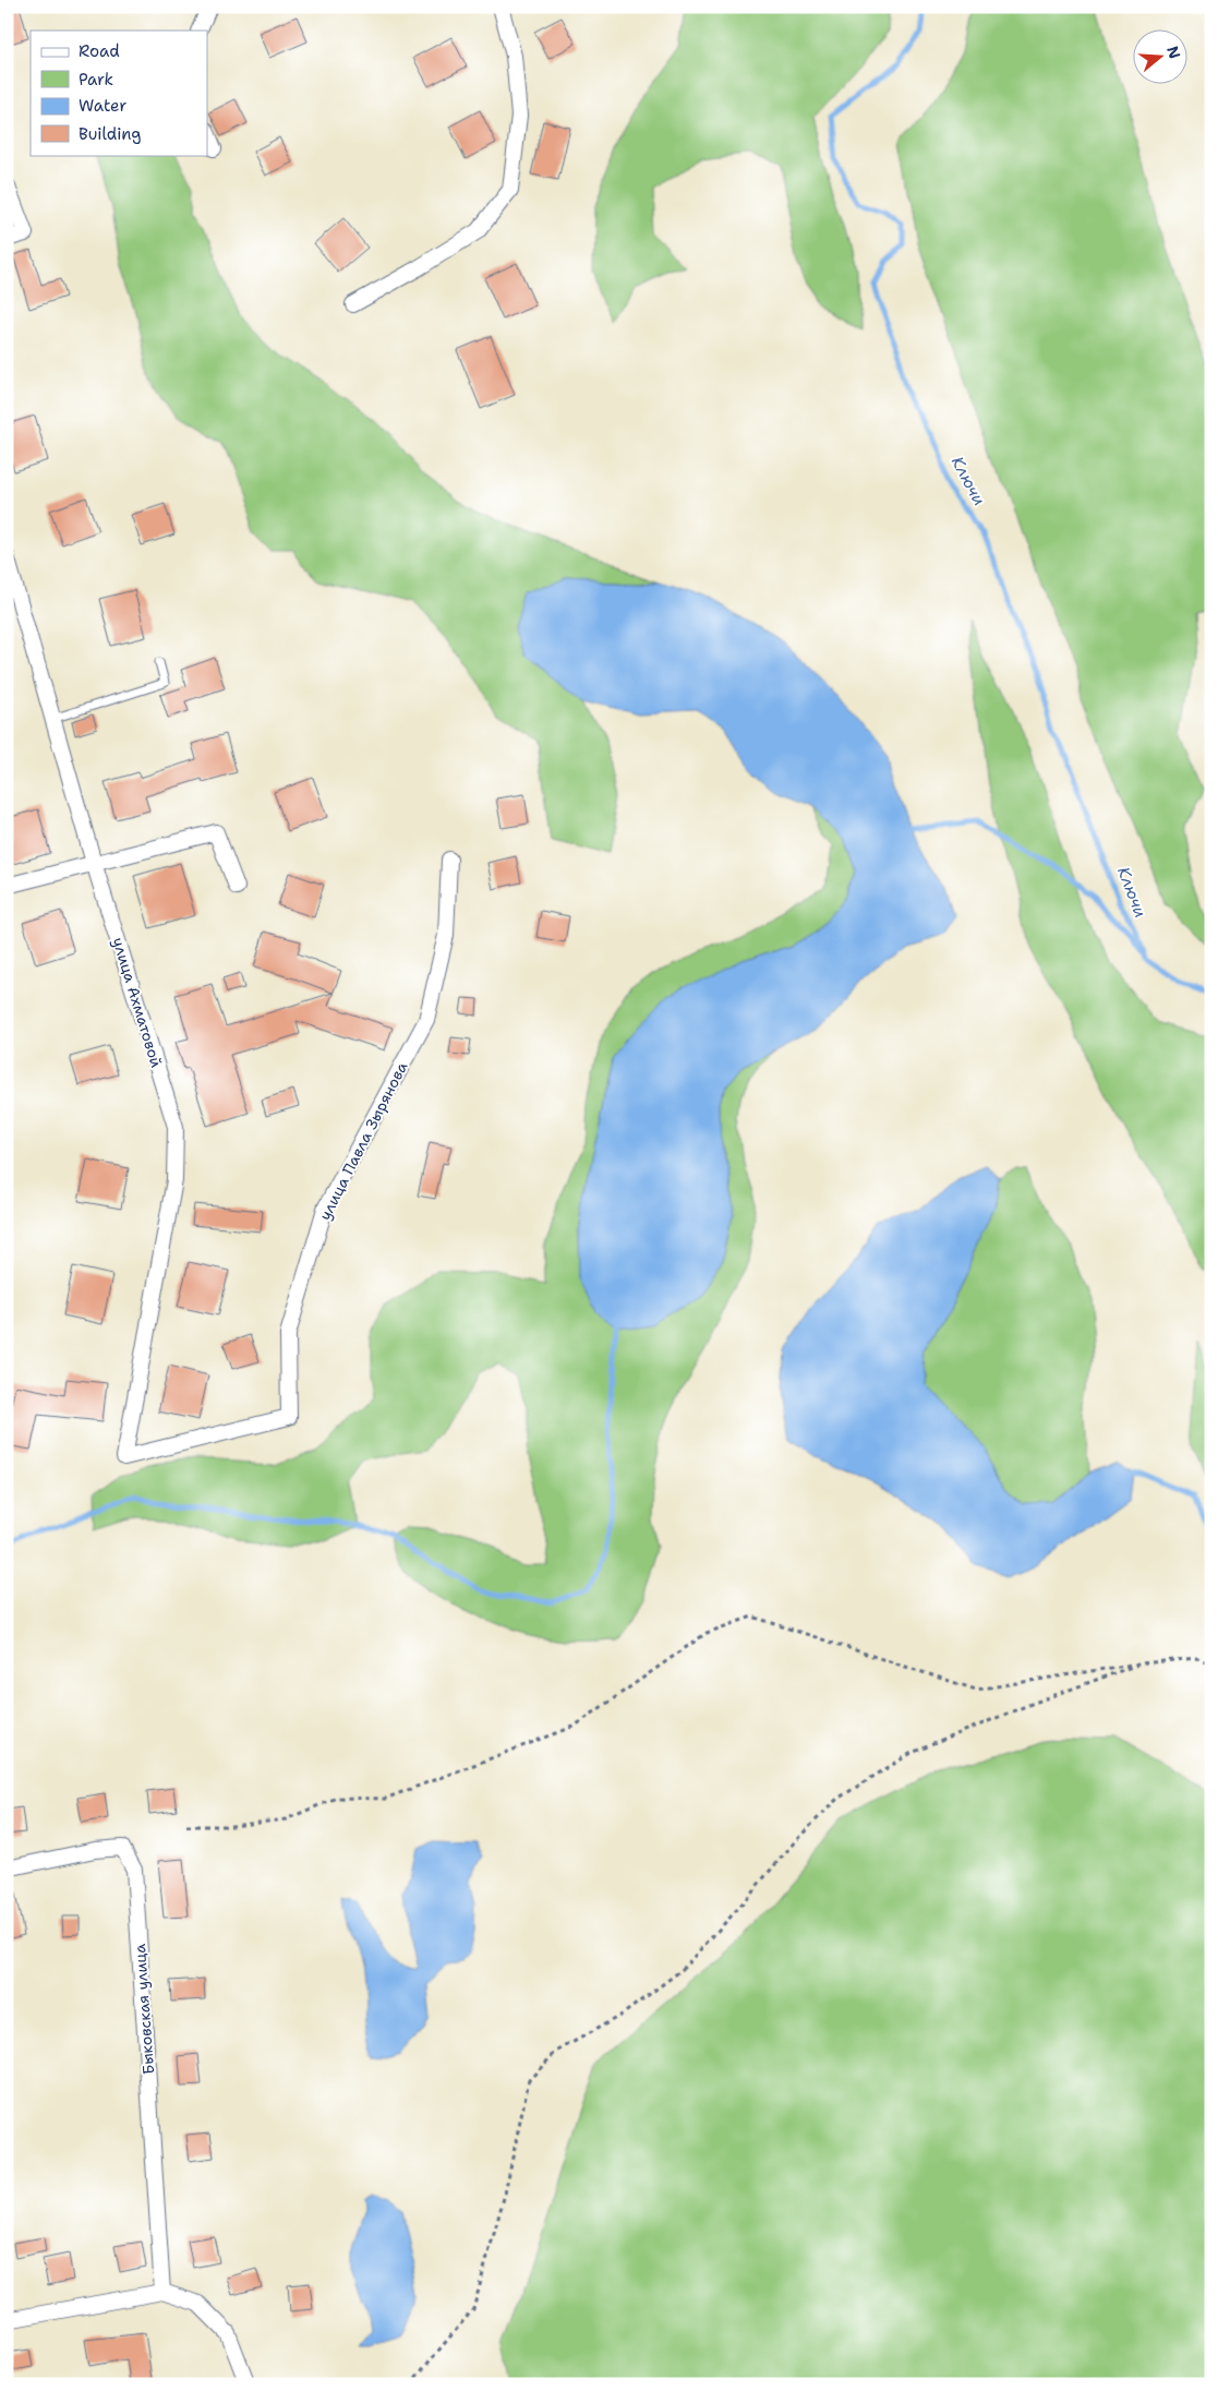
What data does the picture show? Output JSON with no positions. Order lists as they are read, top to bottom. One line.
{"streets":{"street":["улица Ахматовой","улица Павла Зырянова","Быковская улица"]},"crossings":[["улица Ахматовой","улица Павла Зырянова"]],"water":["Ключи"],"legend":["Road","Park","Water","Building"],"north":"right"}
